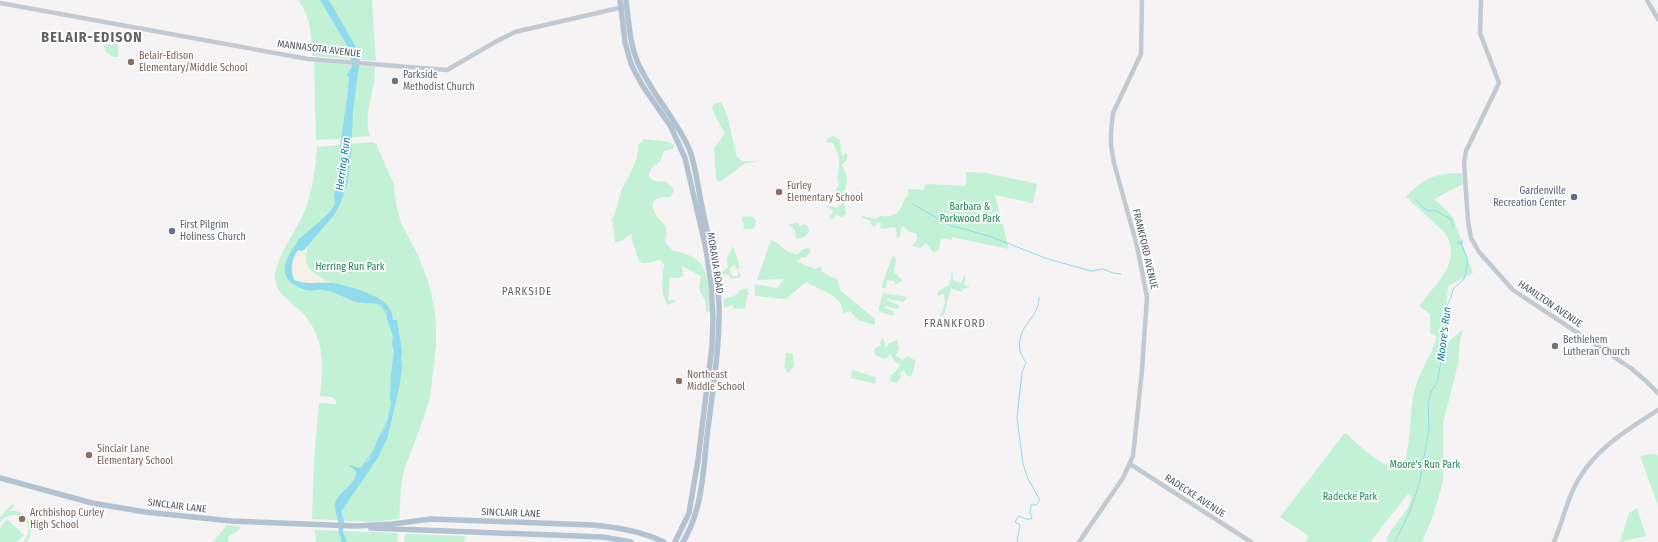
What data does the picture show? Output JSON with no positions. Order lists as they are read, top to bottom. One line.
{"streets":{"main road":["MORAVIA ROAD","SINCLAIR LANE"],"street":["MANNASOTA AVENUE","FRANKFORD AVENUE","HAMILTON AVENUE","RADECKE AVENUE"]},"crossings":[["MANNASOTA AVENUE","MORAVIA ROAD"],["FRANKFORD AVENUE","RADECKE AVENUE"]],"districts":["BELAIR-EDISON","PARKSIDE","FRANKFORD"],"water":["Herring Run","Moore's Run"],"parks":["Barbara & Parkwood Park","Herring Run Park","Moore's Run Park","Radecke Park"],"places":["Belair-Edison Elementary/Middle School","Parkside Methodist Church","Furley Elementary School","Gardenville Recreation Center","First Pilgrim Holiness Church","Bethlehem Lutheran Church","Northeast Middle School","Sinclair Lane Elementary School","Archbishop Curley High School"]}
